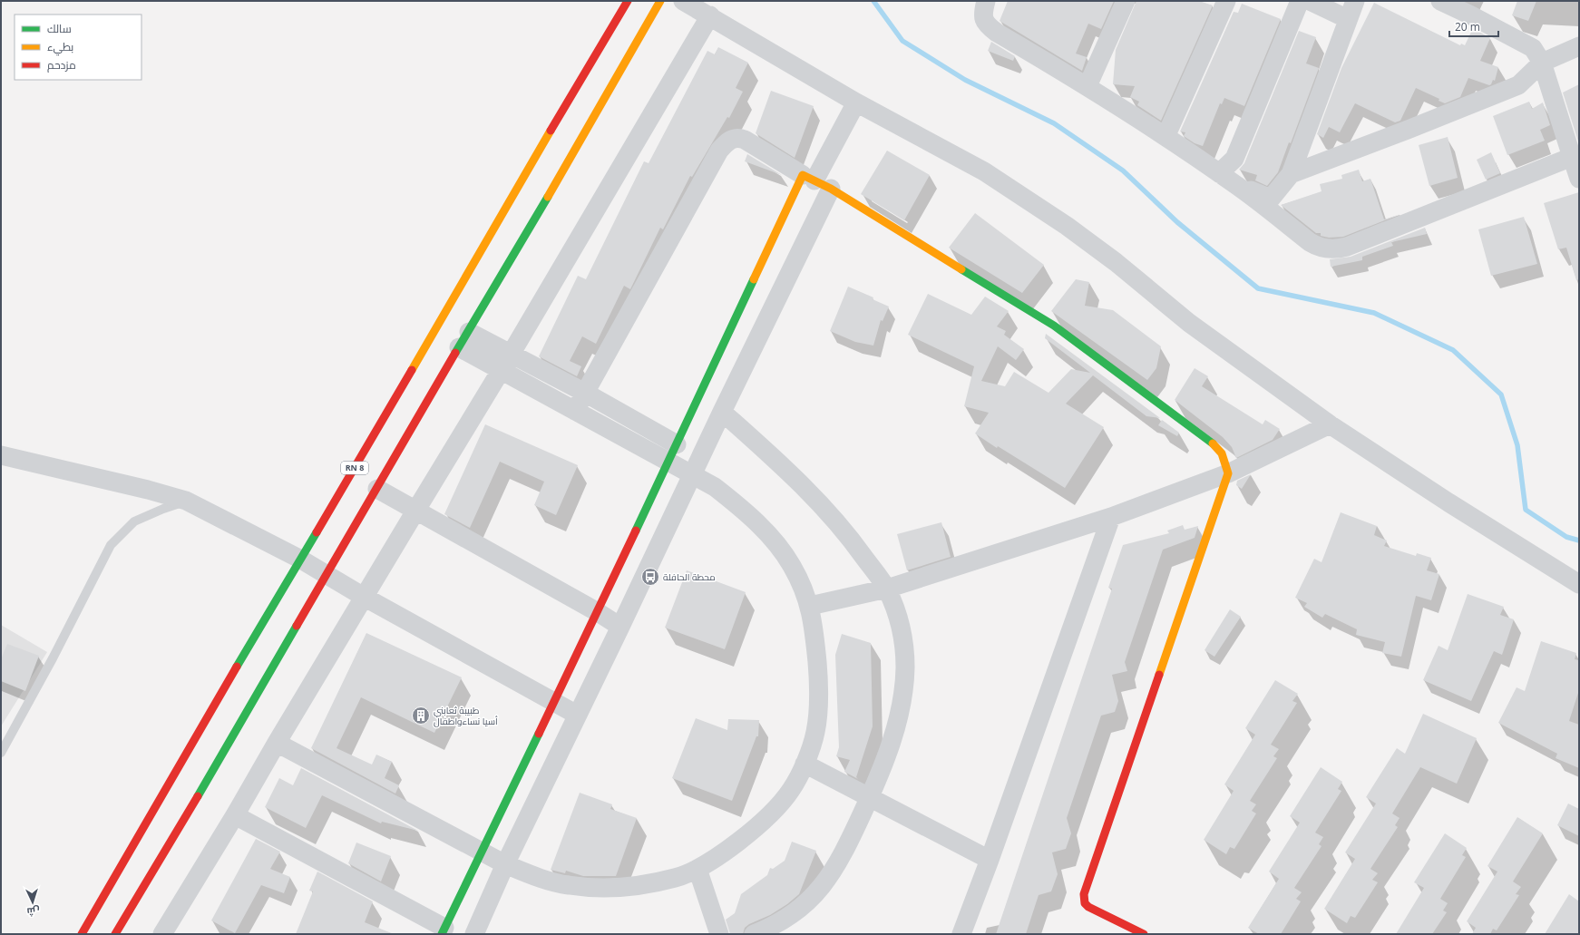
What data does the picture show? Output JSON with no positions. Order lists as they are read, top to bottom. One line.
{"streets":{"main road":["RN 8"]},"places":{"bus stop":["محطة الحافلة"],"building":["طبيبة ثعابني أسيا نساءواطفال"]},"legend":["سالك","بطيء","مزدحم"],"scale_bar":"20 m","north":"bottom"}
